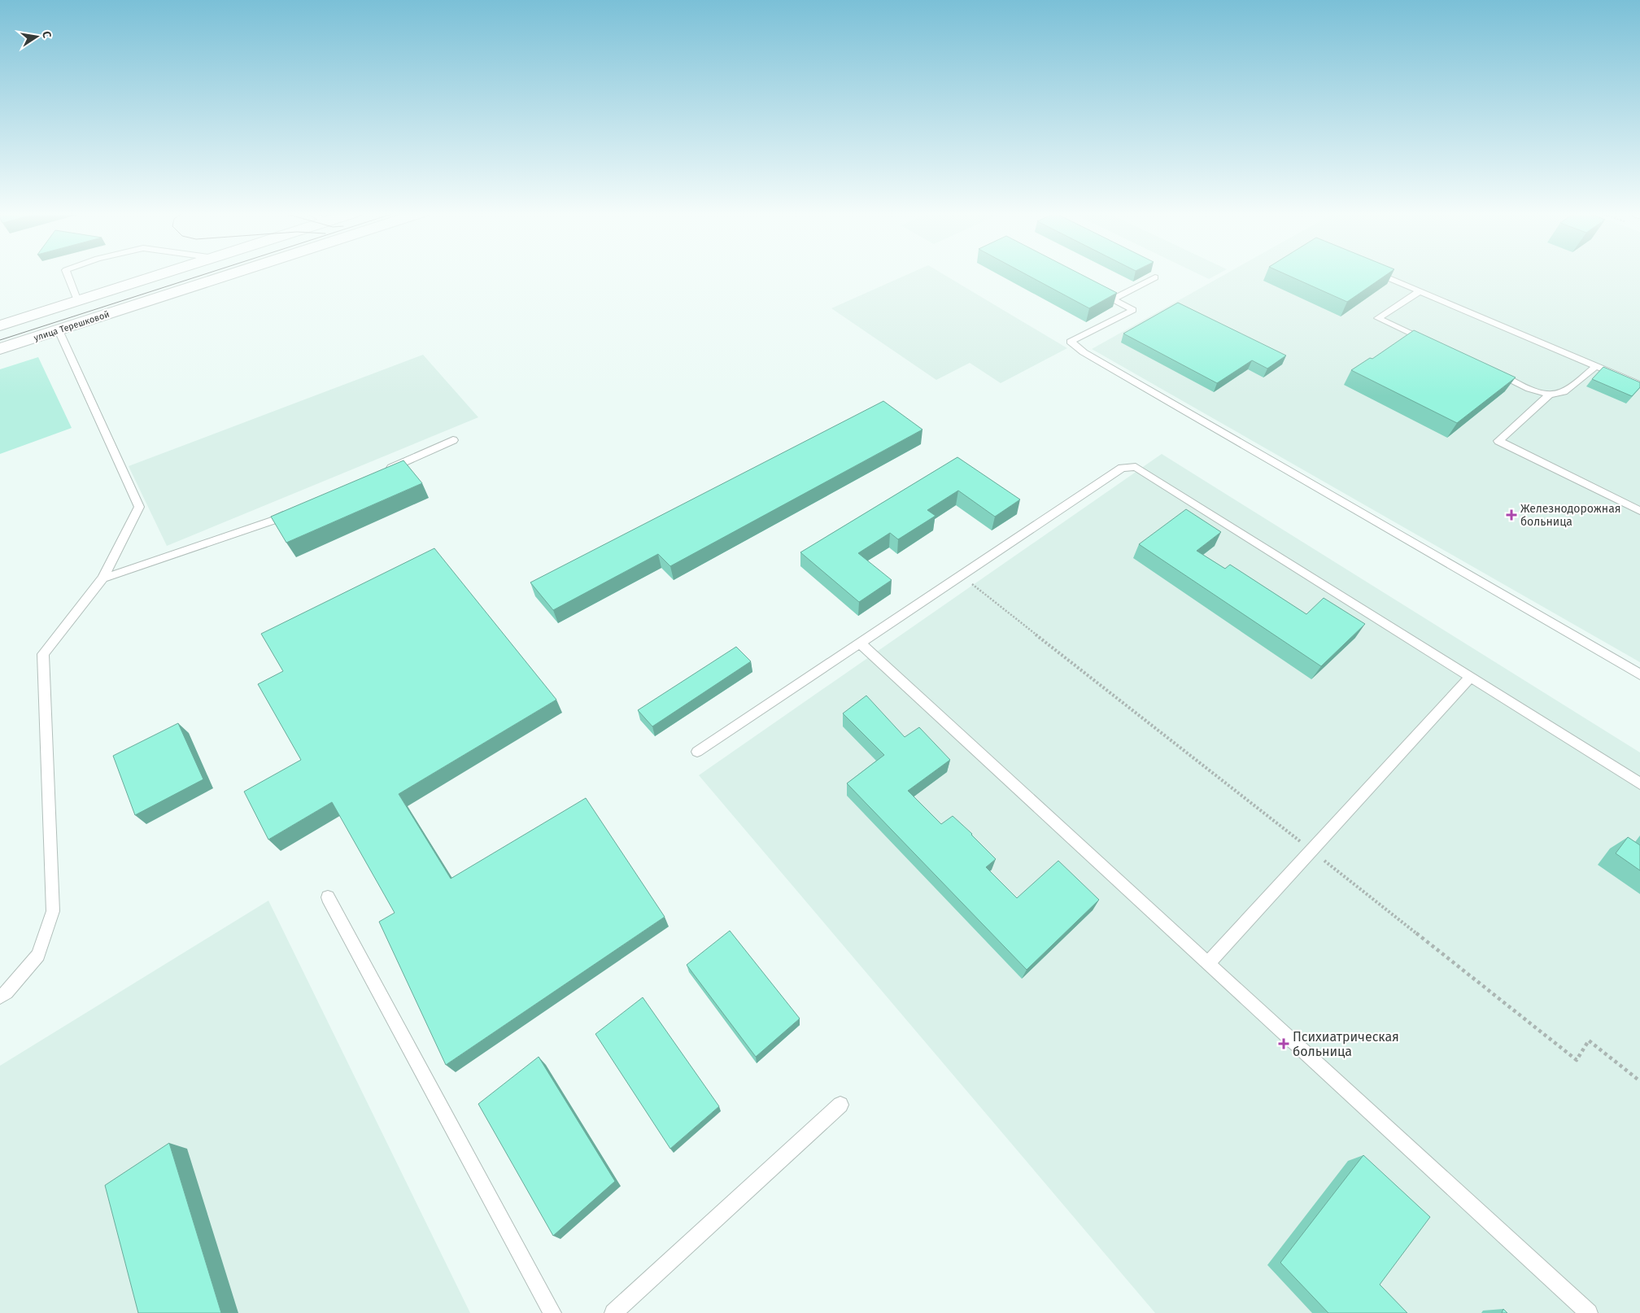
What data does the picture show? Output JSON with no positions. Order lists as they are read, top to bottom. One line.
{"streets":{"main road":["улица Терешковой"]},"places":{"health":["Железнодорожная больница","Психиатрическая больница"]},"north":"right"}
